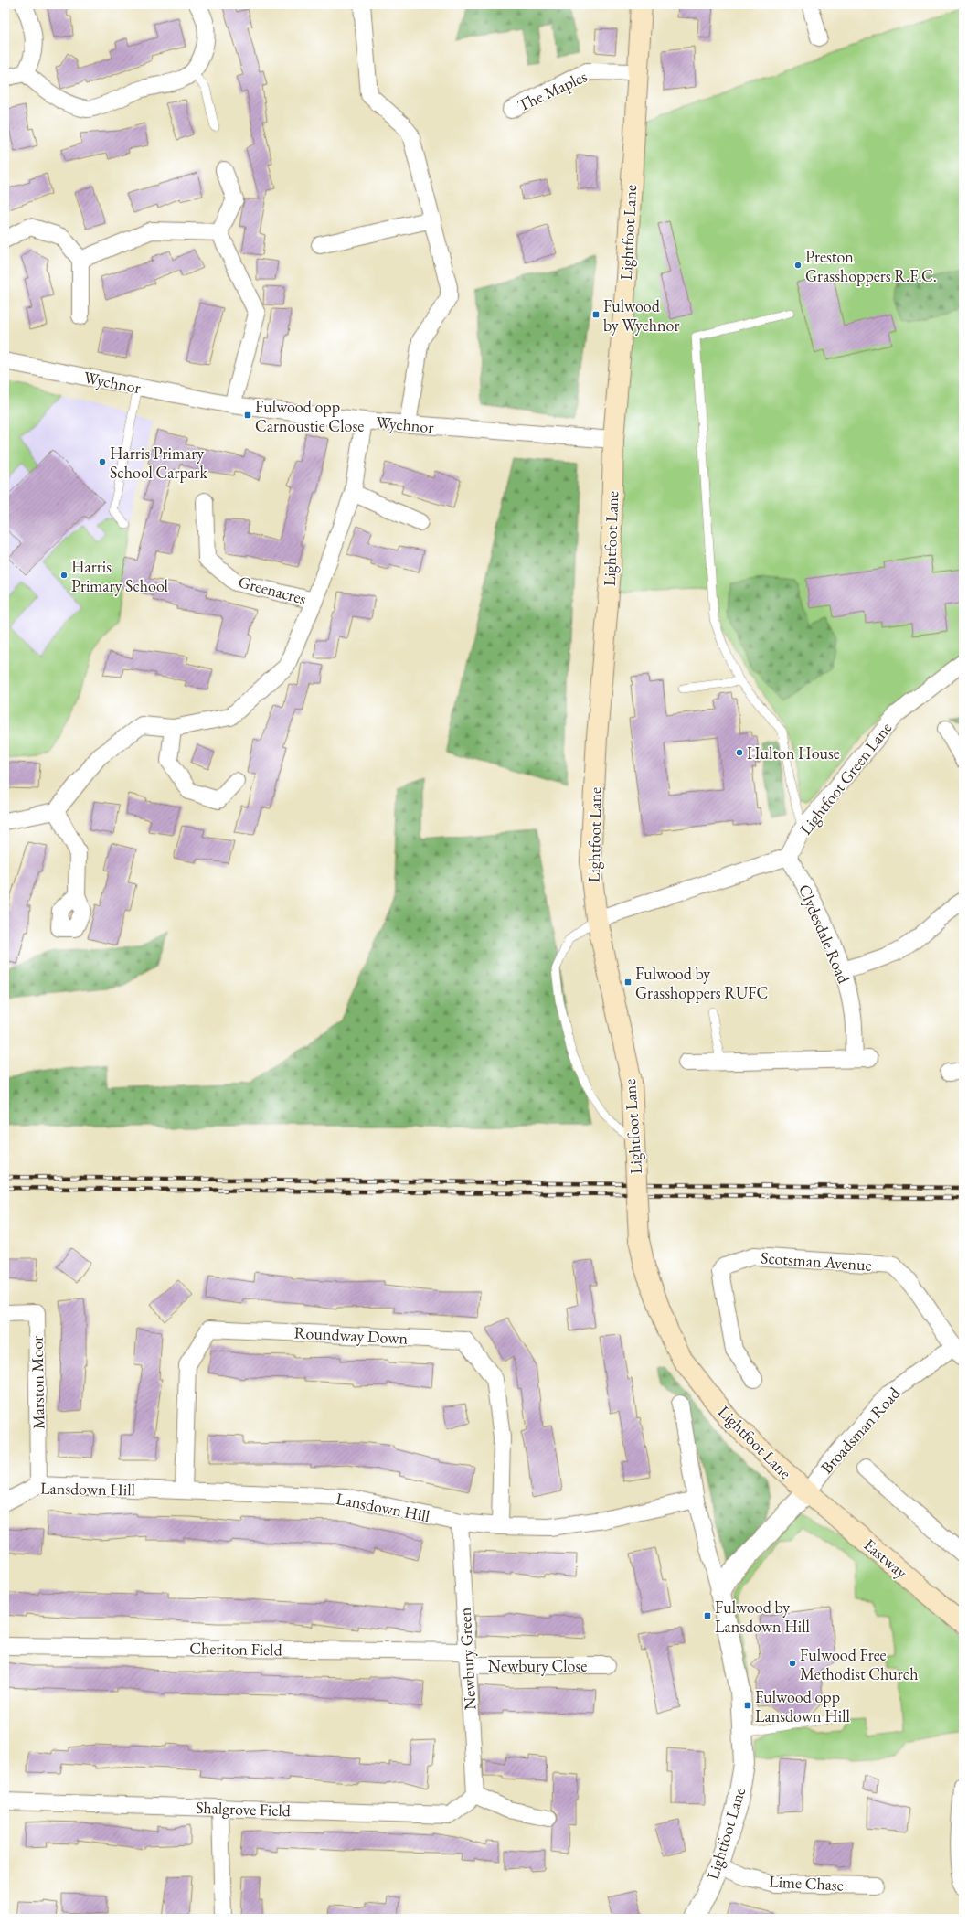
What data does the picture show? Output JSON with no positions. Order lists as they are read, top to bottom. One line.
{"streets":{"main road":["Lightfoot Lane","Eastway"],"street":["The Maples","Wychnor","Greenacres","Lightfoot Green Lane","Clydesdale Road","Scotsman Avenue","Roundway Down","Marston Moor","Broadsman Road","Lansdown Hill","Cheriton Field","Newbury Green","Newbury Close","Shalgrove Field","Lime Chase"]},"crossings":[["The Maples","Lightfoot Lane"],["Lightfoot Lane","Wychnor"],["Lightfoot Lane","Broadsman Road"],["Lightfoot Lane","Lansdown Hill"],["Lightfoot Lane","Eastway"],["Lightfoot Lane","Lime Chase"],["Wychnor","Greenacres"],["Lightfoot Green Lane","Clydesdale Road"],["Scotsman Avenue","Broadsman Road"],["Roundway Down","Lansdown Hill"],["Marston Moor","Lansdown Hill"],["Broadsman Road","Eastway"],["Lansdown Hill","Newbury Green"],["Cheriton Field","Newbury Green"],["Cheriton Field","Newbury Close"],["Newbury Green","Newbury Close"],["Newbury Green","Shalgrove Field"]],"places":{"other":["Preston Grasshoppers R.F.C.","Harris Primary School Carpark","Harris Primary School","Hulton House","Fulwood Free Methodist Church"],"transit":["Fulwood by Wychnor","Fulwood opp Carnoustie Close","Fulwood by Grasshoppers RUFC","Fulwood by Lansdown Hill","Fulwood opp Lansdown Hill"]}}
